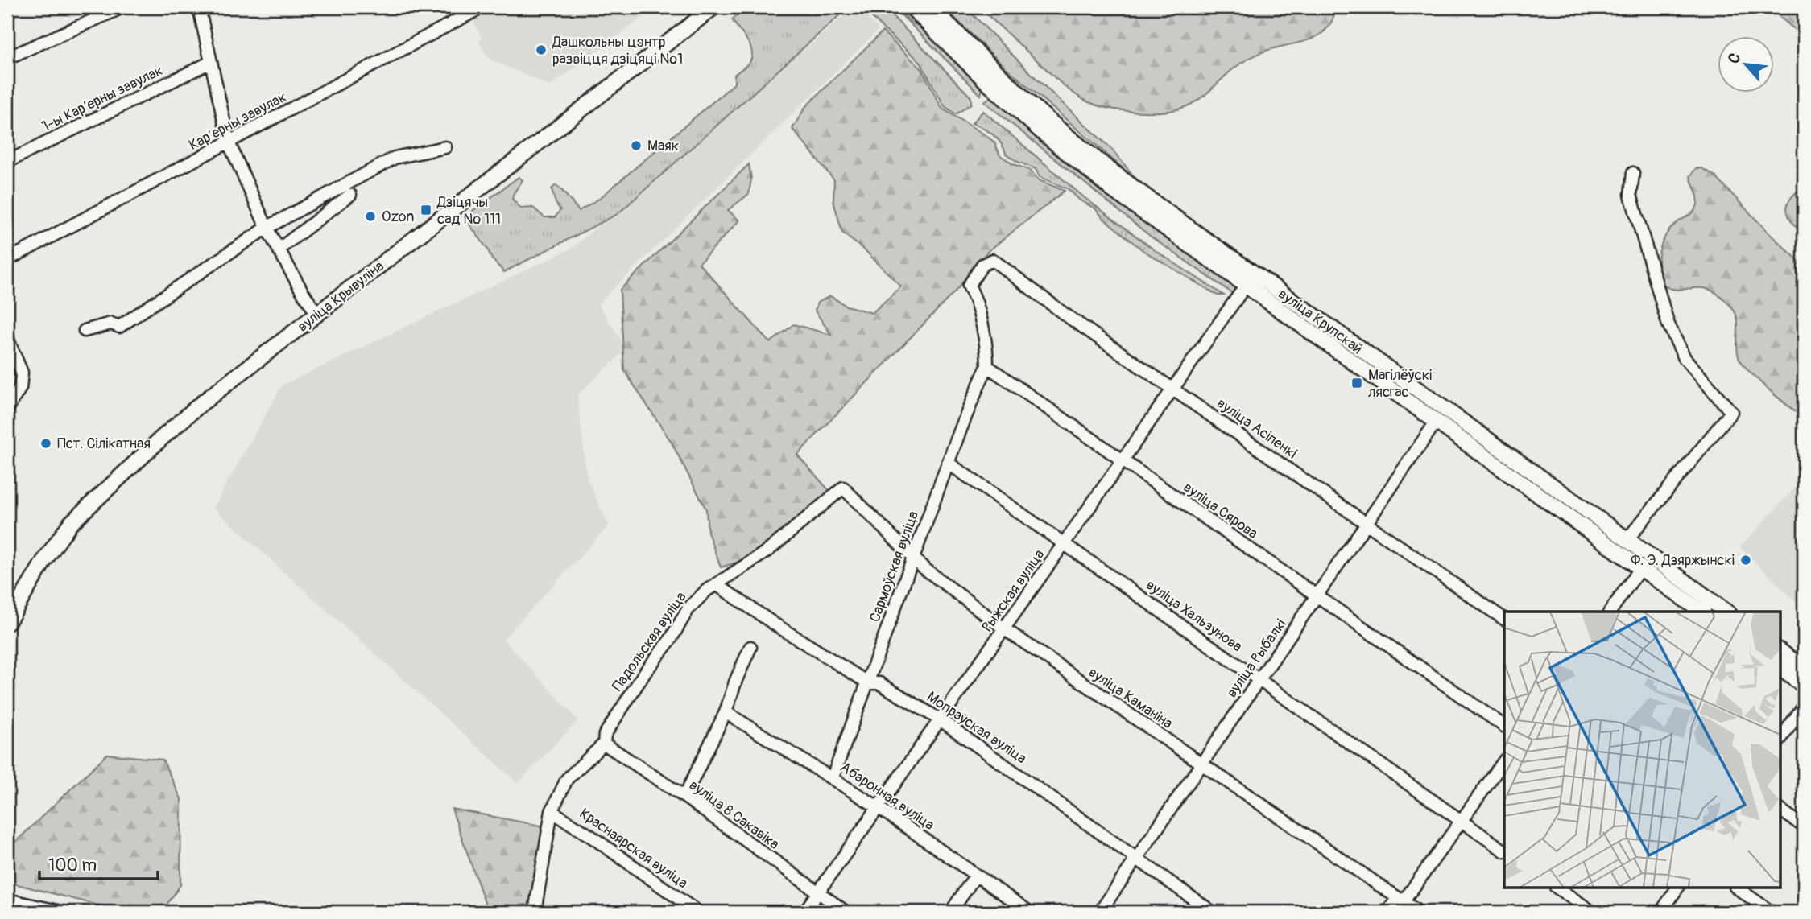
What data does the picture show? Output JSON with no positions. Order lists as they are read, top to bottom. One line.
{"streets":{"main road":["вуліца Крывуліна","вуліца Крупскай"],"street":["1-ы Карʼерны завулак","Карʼерны завулак","вуліца Асіпенкі","вуліца Сярова","Сармоўская вуліца","Рыжская вуліца","вуліца Хальзунова","Падольская вуліца","вуліца Рыбалкі","вуліца Каманіна","Мопраўская вуліца","Абаронная вуліца","вуліца 8 Сакавіка","Краснаярская вуліца"]},"crossings":[["вуліца Крупскай","Рыжская вуліца"],["вуліца Крупскай","вуліца Рыбалкі"],["вуліца Асіпенкі","вуліца Сярова"],["вуліца Асіпенкі","Сармоўская вуліца"],["вуліца Асіпенкі","Рыжская вуліца"],["вуліца Асіпенкі","вуліца Рыбалкі"],["вуліца Сярова","Сармоўская вуліца"],["вуліца Сярова","Рыжская вуліца"],["вуліца Сярова","вуліца Рыбалкі"],["Сармоўская вуліца","вуліца Хальзунова"],["Сармоўская вуліца","вуліца Каманіна"],["Сармоўская вуліца","Мопраўская вуліца"],["Сармоўская вуліца","Абаронная вуліца"],["Рыжская вуліца","вуліца Хальзунова"],["Рыжская вуліца","вуліца Каманіна"],["Рыжская вуліца","Мопраўская вуліца"],["Рыжская вуліца","Абаронная вуліца"],["Рыжская вуліца","вуліца 8 Сакавіка"],["вуліца Хальзунова","вуліца Рыбалкі"],["Падольская вуліца","вуліца Каманіна"],["Падольская вуліца","Мопраўская вуліца"],["Падольская вуліца","вуліца 8 Сакавіка"],["вуліца Рыбалкі","вуліца Каманіна"],["вуліца Рыбалкі","Мопраўская вуліца"]],"places":{"other":["Дашкольны цэнтр развіцця дзіцяці №1","Маяк","Ozon","Пст. Сілікатная","Ф. Э. Дзяржынскі"],"transit":["Дзіцячы сад № 111","Магілёўскі лясгас"]},"scale_bar":"100 m","north":"top left"}
